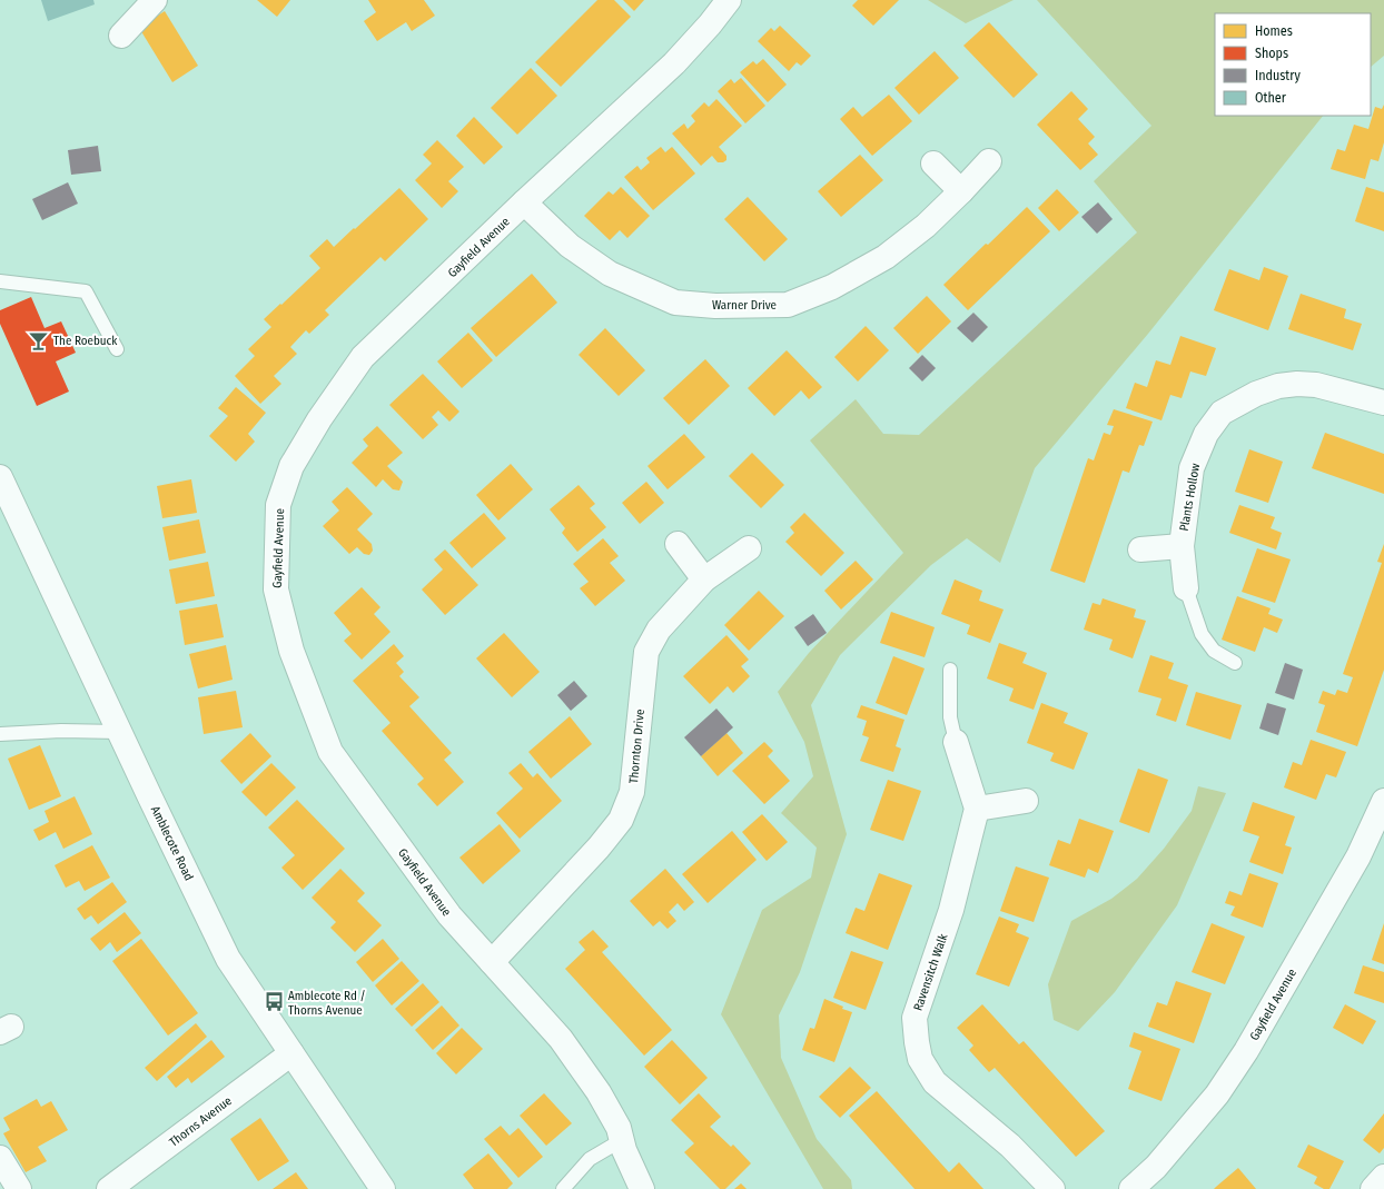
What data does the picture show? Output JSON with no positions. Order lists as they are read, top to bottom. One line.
{"streets":{"street":["Gayfield Avenue","Warner Drive","Plants Hollow","Thornton Drive","Amblecote Road","Ravensitch Walk","Thorns Avenue"]},"crossings":[["Gayfield Avenue","Warner Drive"],["Gayfield Avenue","Thornton Drive"],["Amblecote Road","Thorns Avenue"]],"places":{"bar":["The Roebuck"],"bus stop":["Amblecote Rd / Thorns Avenue"]},"legend":["Homes","Shops","Industry","Other"]}
